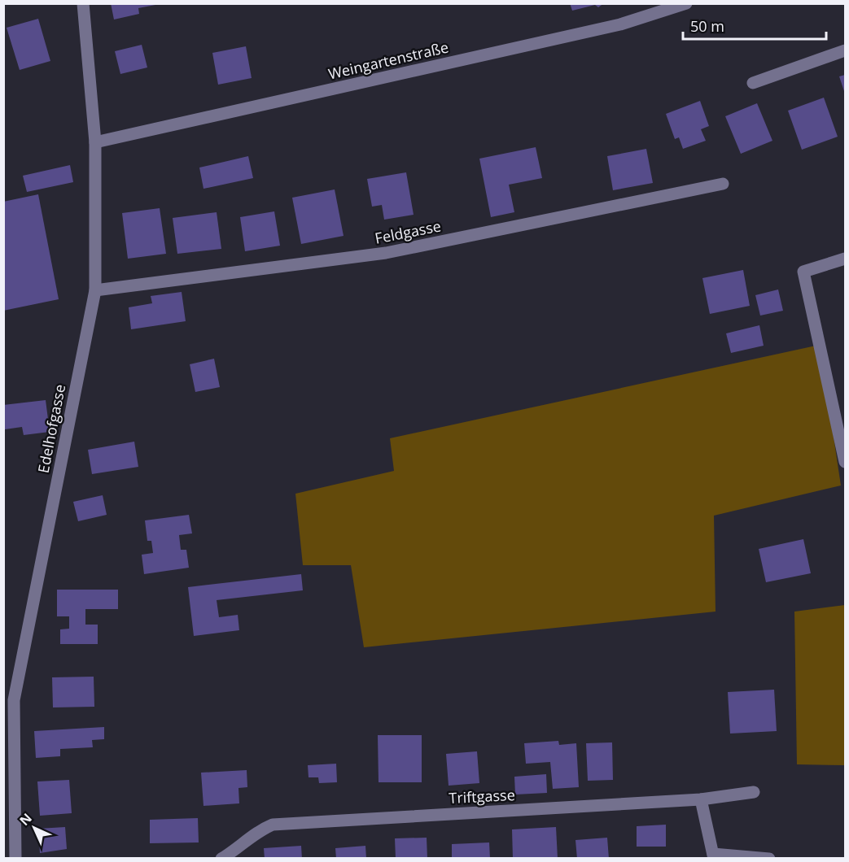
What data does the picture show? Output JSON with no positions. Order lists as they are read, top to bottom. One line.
{"streets":{"street":["Weingartenstraße","Feldgasse","Edelhofgasse","Triftgasse"]},"crossings":[["Weingartenstraße","Edelhofgasse"],["Feldgasse","Edelhofgasse"]],"scale_bar":"50 m","north":"top left"}
